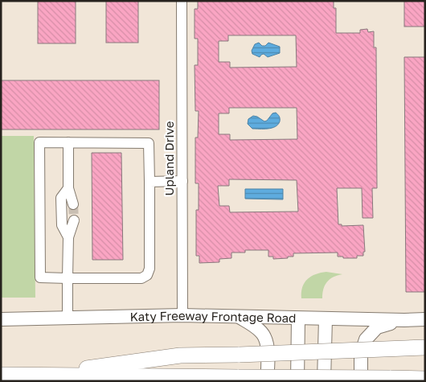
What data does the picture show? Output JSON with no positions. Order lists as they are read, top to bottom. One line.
{"streets":{"main road":["Katy Freeway Frontage Road"],"street":["Upland Drive"]},"crossings":[["Upland Drive","Katy Freeway Frontage Road"]]}
